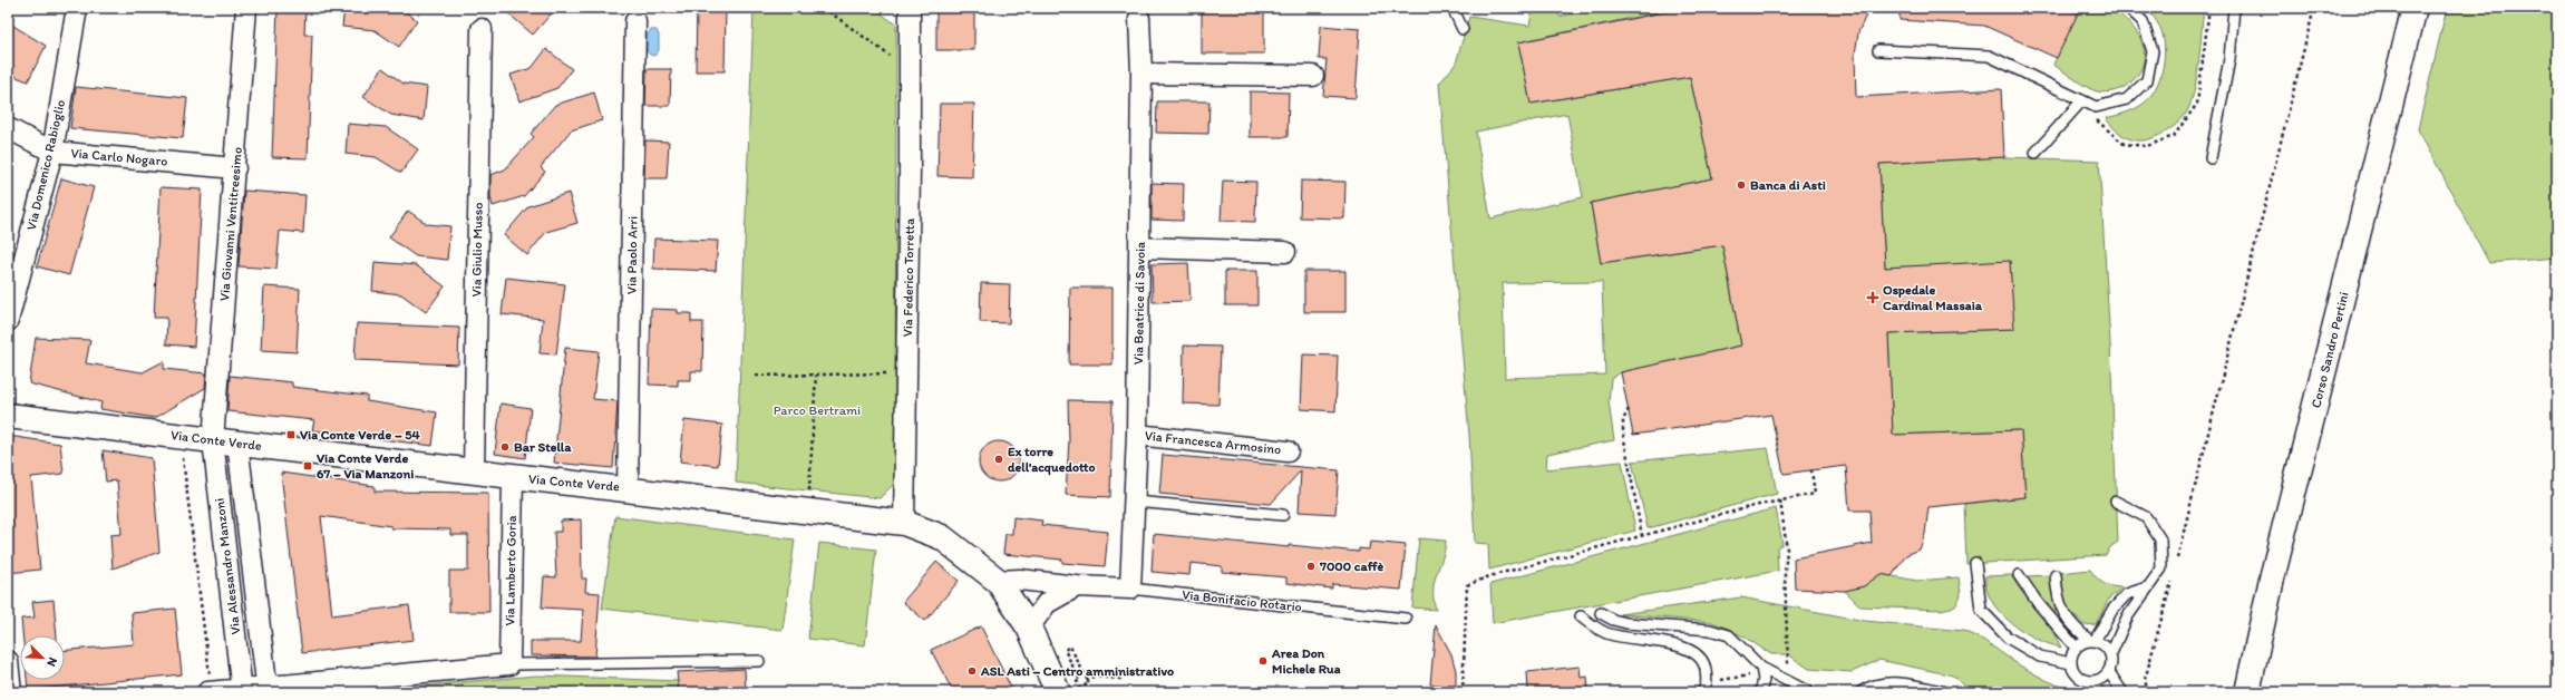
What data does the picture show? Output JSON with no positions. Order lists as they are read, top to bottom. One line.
{"streets":{"street":["Via Carlo Nogaro","Via Domenico Rabioglio","Via Giovanni Ventitreesimo","Via Giulio Musso","Via Paolo Arri","Via Federico Torretta","Via Beatrice di Savoia","Corso Sandro Pertini","Via Conte Verde","Via Francesca Armosino","Via Alessandro Manzoni","Via Lamberto Goria","Via Bonifacio Rotario"]},"crossings":[["Via Carlo Nogaro","Via Domenico Rabioglio"],["Via Carlo Nogaro","Via Giovanni Ventitreesimo"],["Via Giovanni Ventitreesimo","Via Conte Verde"],["Via Giovanni Ventitreesimo","Via Alessandro Manzoni"],["Via Giulio Musso","Via Conte Verde"],["Via Paolo Arri","Via Conte Verde"],["Via Federico Torretta","Via Conte Verde"],["Via Beatrice di Savoia","Via Francesca Armosino"],["Via Beatrice di Savoia","Via Bonifacio Rotario"],["Via Conte Verde","Via Alessandro Manzoni"],["Via Conte Verde","Via Lamberto Goria"],["Via Conte Verde","Via Bonifacio Rotario"]],"parks":["Parco Bertrami"],"places":{"other":["Banca di Asti","Bar Stella","Ex torre dell'acquedotto","7000 caffè","Area Don Michele Rua","ASL Asti – Centro amministrativo"],"health":["Ospedale Cardinal Massaia"],"transit":["Via Conte Verde – 54","Via Conte Verde 67 – Via Manzoni"]},"north":"bottom right"}
